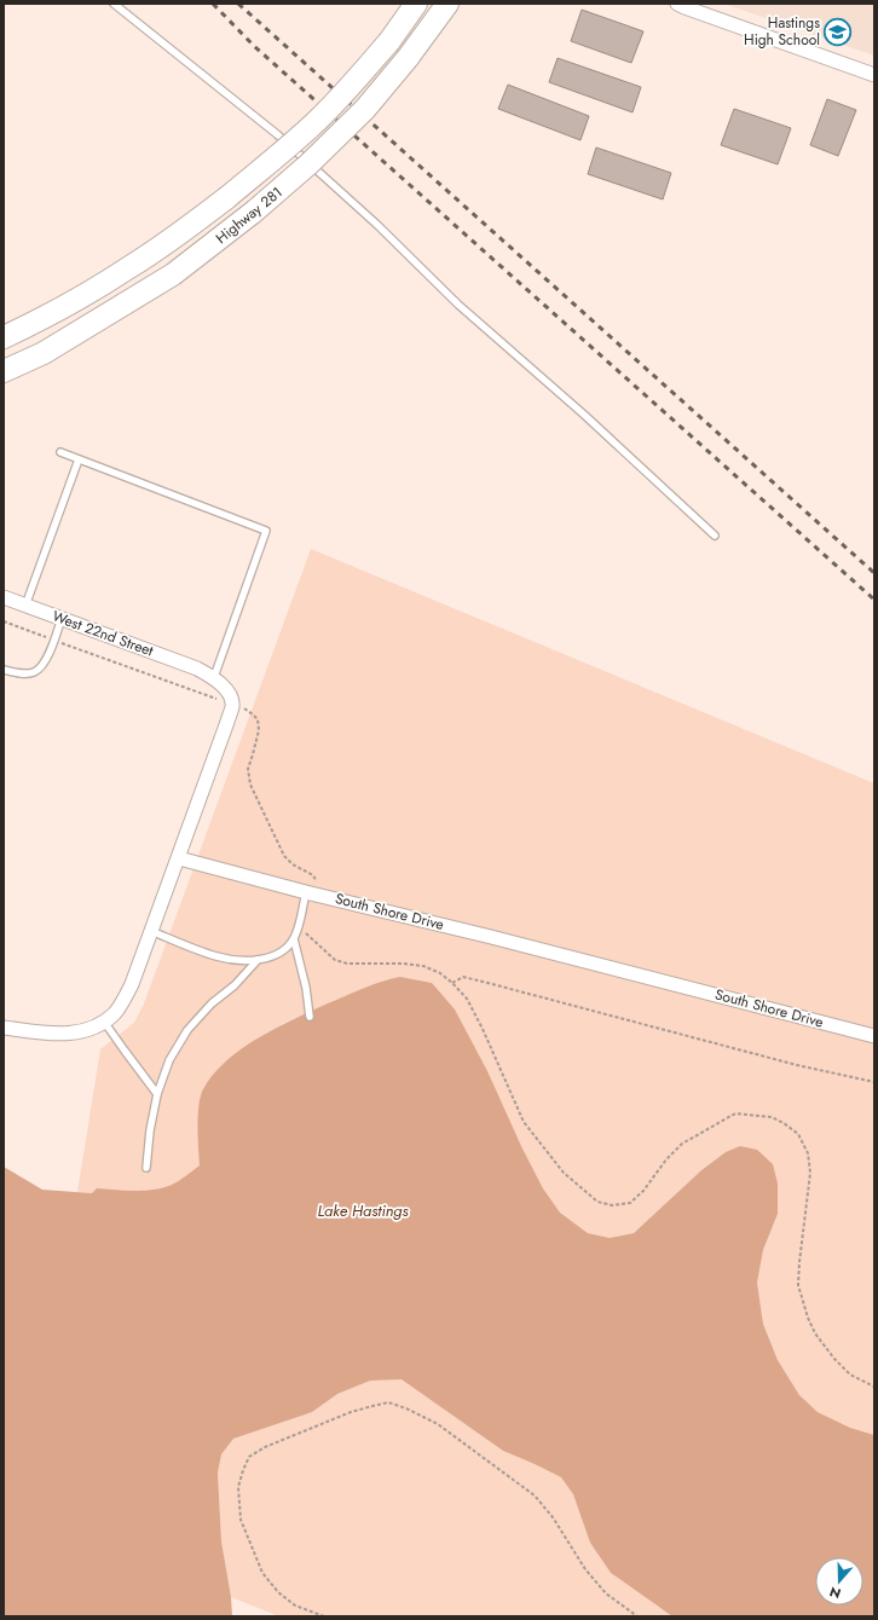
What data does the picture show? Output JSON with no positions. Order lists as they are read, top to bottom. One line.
{"streets":{"highway":["Highway 281"],"street":["West 22nd Street","South Shore Drive"]},"water":["Lake Hastings"],"places":{"school or university":["Hastings High School"]},"north":"bottom"}
